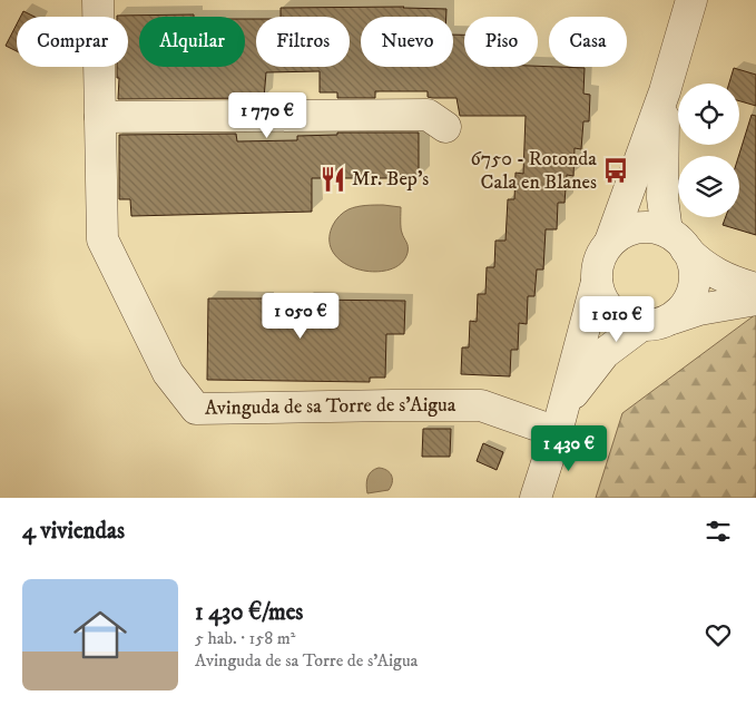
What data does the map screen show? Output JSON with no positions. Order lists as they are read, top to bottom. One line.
{"streets":{"street":["Avinguda de sa Torre de s'Aigua"]},"places":{"bus stop":["6750 - Rotonda Cala en Blanes"],"restaurant":["Mr. Bep's"]},"page":{"chip":["Comprar","Alquilar","Filtros","Nuevo","Piso","Casa"],"price":["1 770 €","1 050 €","1 010 €","1 430 €"],"heading":"4 viviendas","list":[{"name":"1 430 €/mes","note":"5 hab. · 158 m² · Avinguda de sa Torre de s'Aigua"}]}}
